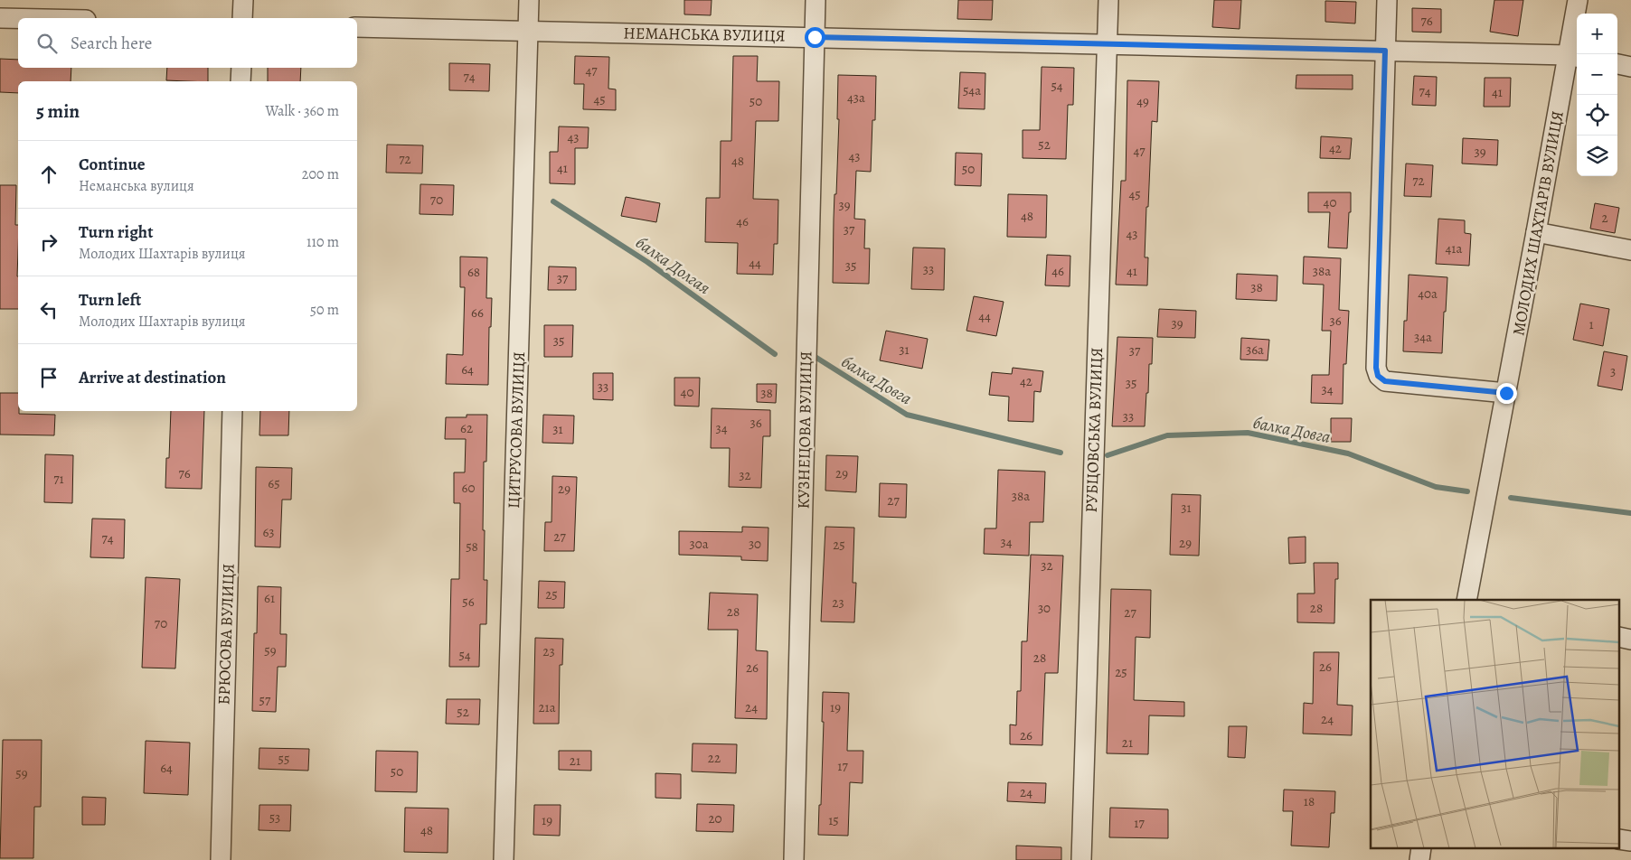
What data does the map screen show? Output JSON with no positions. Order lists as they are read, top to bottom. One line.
{"streets":{"street":["НЕМАНСЬКА ВУЛИЦЯ","МОЛОДИХ ШАХТАРІВ ВУЛИЦЯ","ЦИТРУСОВА ВУЛИЦЯ","КУЗНЕЦОВА ВУЛИЦЯ","РУБЦОВСЬКА ВУЛИЦЯ","БРЮСОВА ВУЛИЦЯ"]},"crossings":[["НЕМАНСЬКА ВУЛИЦЯ","МОЛОДИХ ШАХТАРІВ ВУЛИЦЯ"],["НЕМАНСЬКА ВУЛИЦЯ","ЦИТРУСОВА ВУЛИЦЯ"],["НЕМАНСЬКА ВУЛИЦЯ","КУЗНЕЦОВА ВУЛИЦЯ"],["НЕМАНСЬКА ВУЛИЦЯ","РУБЦОВСЬКА ВУЛИЦЯ"]],"water":["балка Долгая","балка Довга"],"house_numbers":["76","47","74","54","54а","74","41","43а","45","50","49","43","52","42","47","39","43","72","48","41","50","72","45","70","40","39","48","2","46","37","43","41а","44","35","33","46","41","38а","68","37","38","40а","66","44","36","39","1","34а","35","31","36а","37","64","3","42","35","33","34","40","38","33","36","62","34","31","76","29","32","71","65","60","29","38а","27","31","63","27","74","34","29","30а","30","25","58","32","25","61","56","23","30","28","28","27","70","59","23","54","28","26","26","25","57","21а","24","19","52","24","26","21","22","55","21","17","64","50","59","24","18","53","20","19","15","17","48"],"page":{"map_buttons":["+","−"],"search":"Search here","heading":["5 min","Walk · 360 m"],"list":[["Continue","Неманська вулиця","200 m"],["Turn right","Молодих Шахтарів вулиця","110 m"],["Turn left","Молодих Шахтарів вулиця","50 m"],"Arrive at destination"]}}
